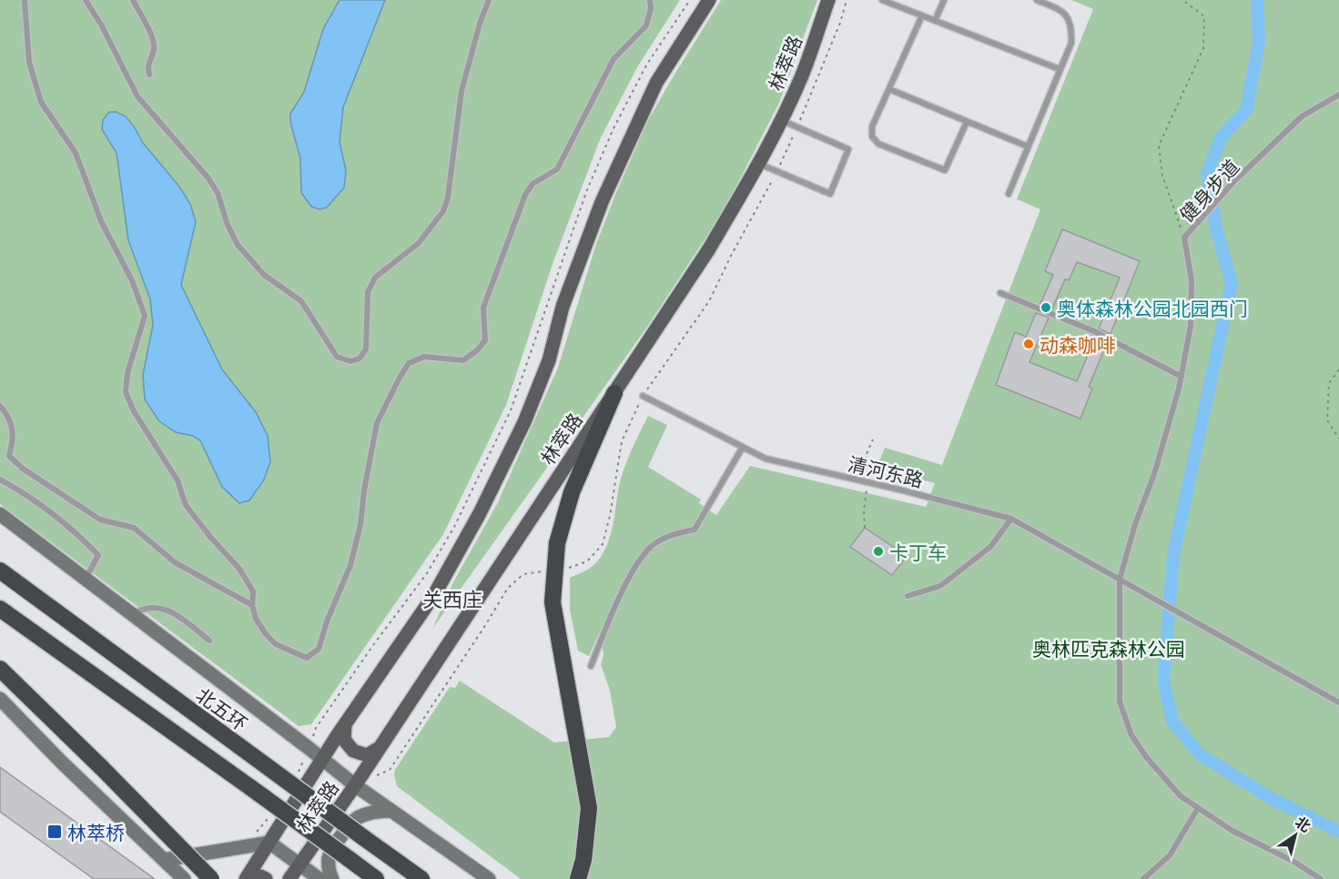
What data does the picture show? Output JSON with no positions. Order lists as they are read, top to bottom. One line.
{"streets":{"highway":["北五环"],"main road":["林萃路"],"lane":["清河东路"]},"districts":["关西庄"],"parks":["奥林匹克森林公园"],"places":{"other":["奥体森林公园北园西门","动森咖啡","卡丁车"],"transit":["林萃桥"]},"north":"top right"}
